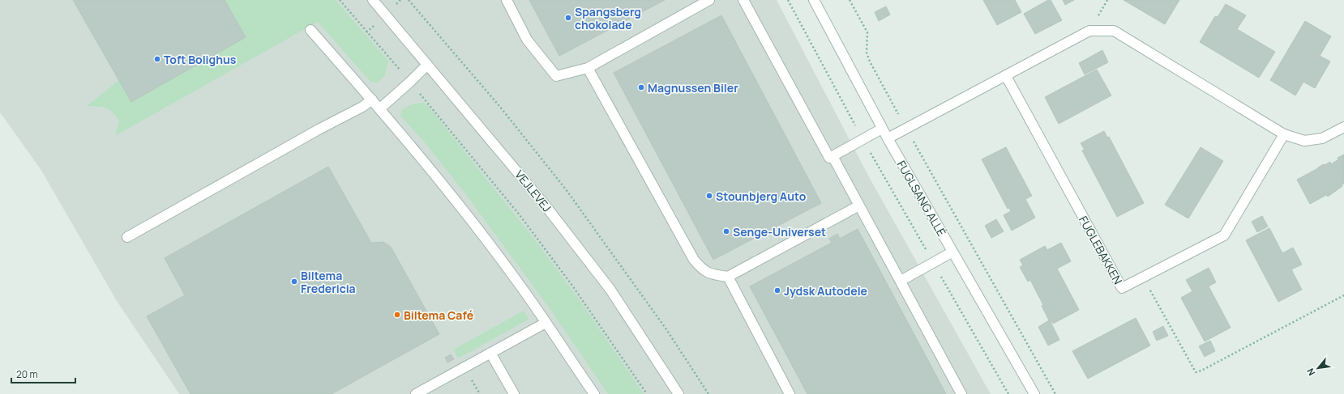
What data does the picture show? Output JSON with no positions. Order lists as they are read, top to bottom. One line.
{"streets":{"street":["VEJLEVEJ","FUGLSANG ALLÉ","FUGLEBAKKEN"]},"places":["Spangsberg chokolade","Toft Bolighus","Magnussen Biler","Stounbjerg Auto","Senge-Universet","Biltema Fredericia","Jydsk Autodele","Biltema Café"],"scale_bar":"20 m","north":"bottom left"}
